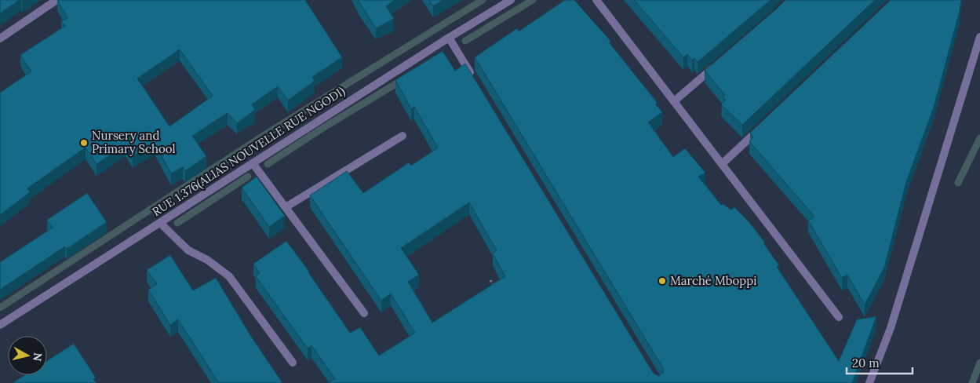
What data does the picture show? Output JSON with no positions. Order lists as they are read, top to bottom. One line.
{"streets":{"street":["RUE 1.376(ALIAS NOUVELLE RUE NGODI)"]},"places":["Nursery and Primary School","Marché Mboppi"],"scale_bar":"20 m","north":"right"}
